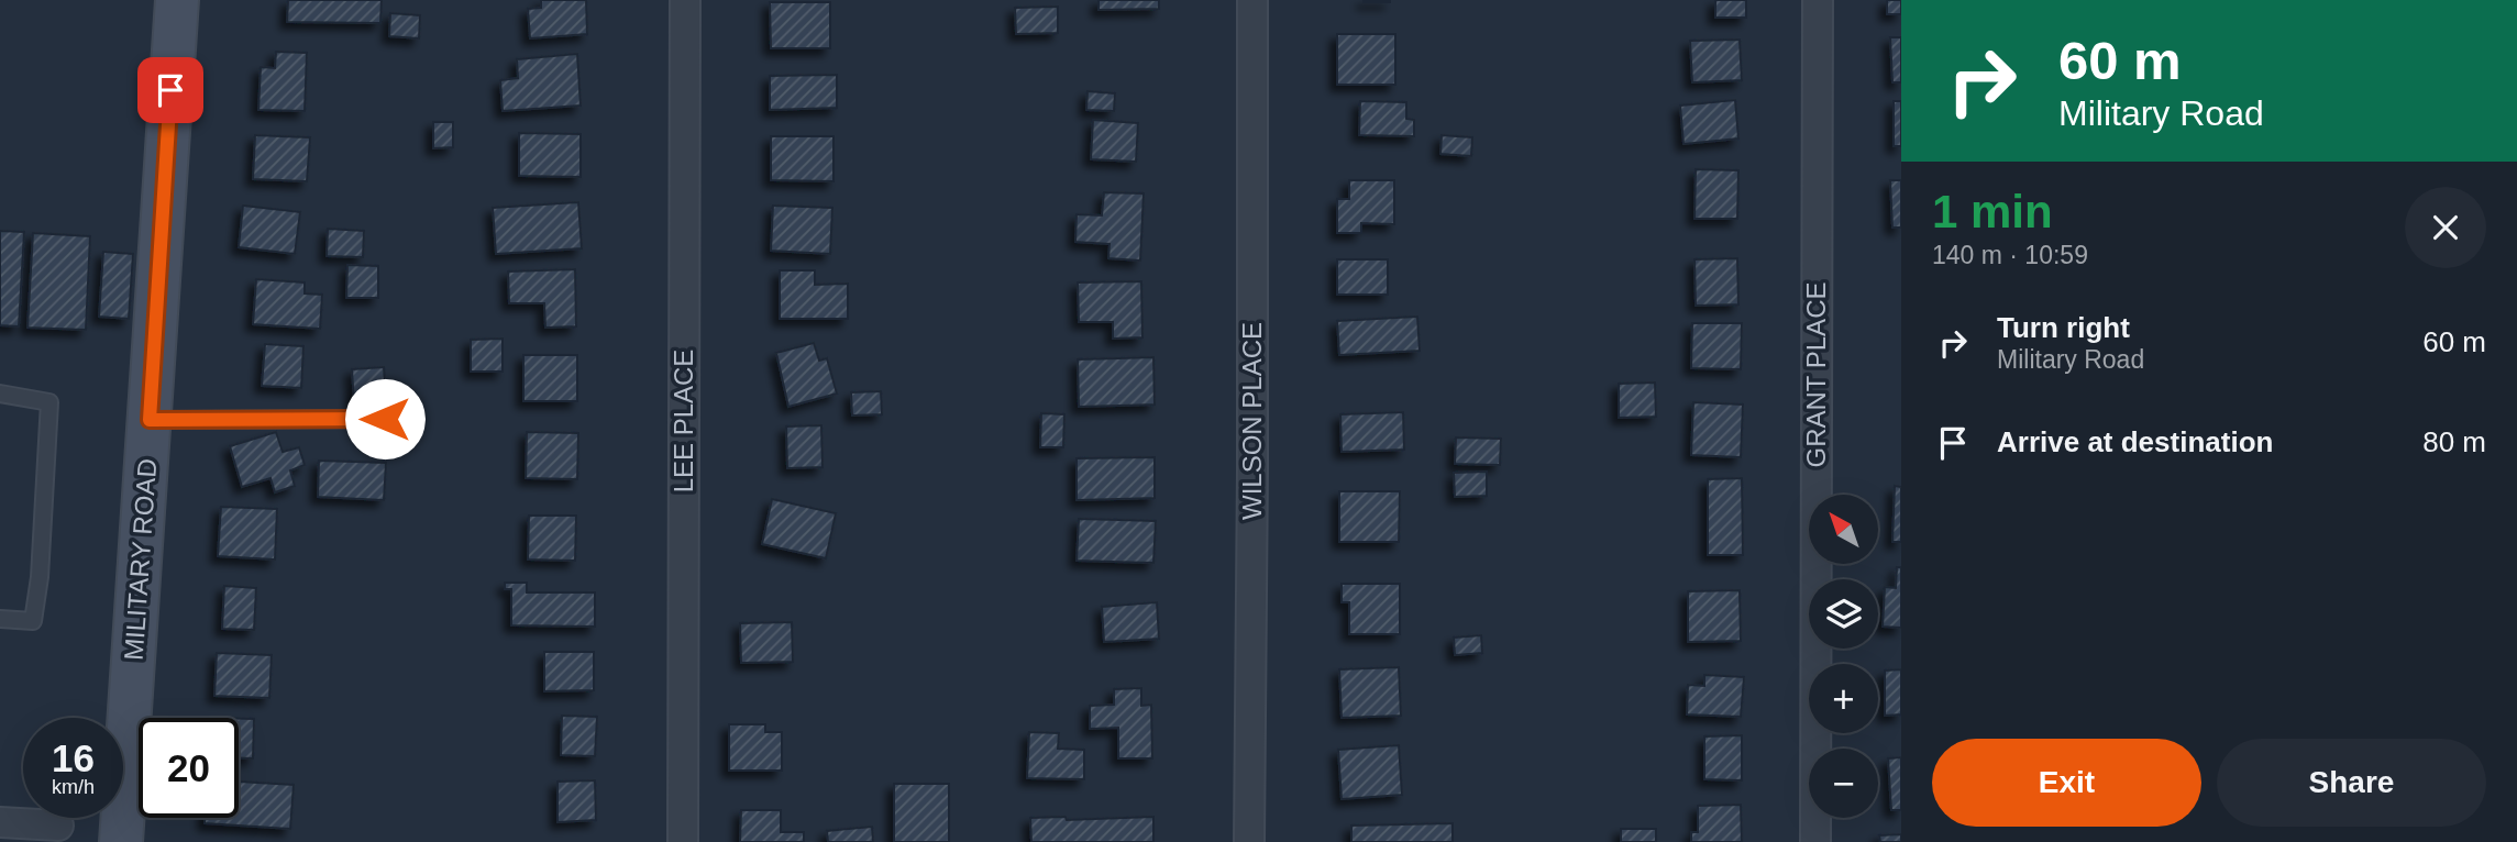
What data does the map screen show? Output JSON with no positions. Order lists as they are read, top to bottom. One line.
{"streets":{"street":["GRANT PLACE","LEE PLACE","WILSON PLACE","MILITARY ROAD"]},"north":"top left","page":{"turn":["60 m","Military Road"],"heading":["1 min","140 m · 10:59"],"list":[{"name":"Turn right","note":"Military Road","value":"60 m"},{"name":"Arrive at destination","value":"80 m"}],"map_buttons":["+","−"],"speed":"16 km/h","limit":"20","buttons":["Exit","Share"]}}
